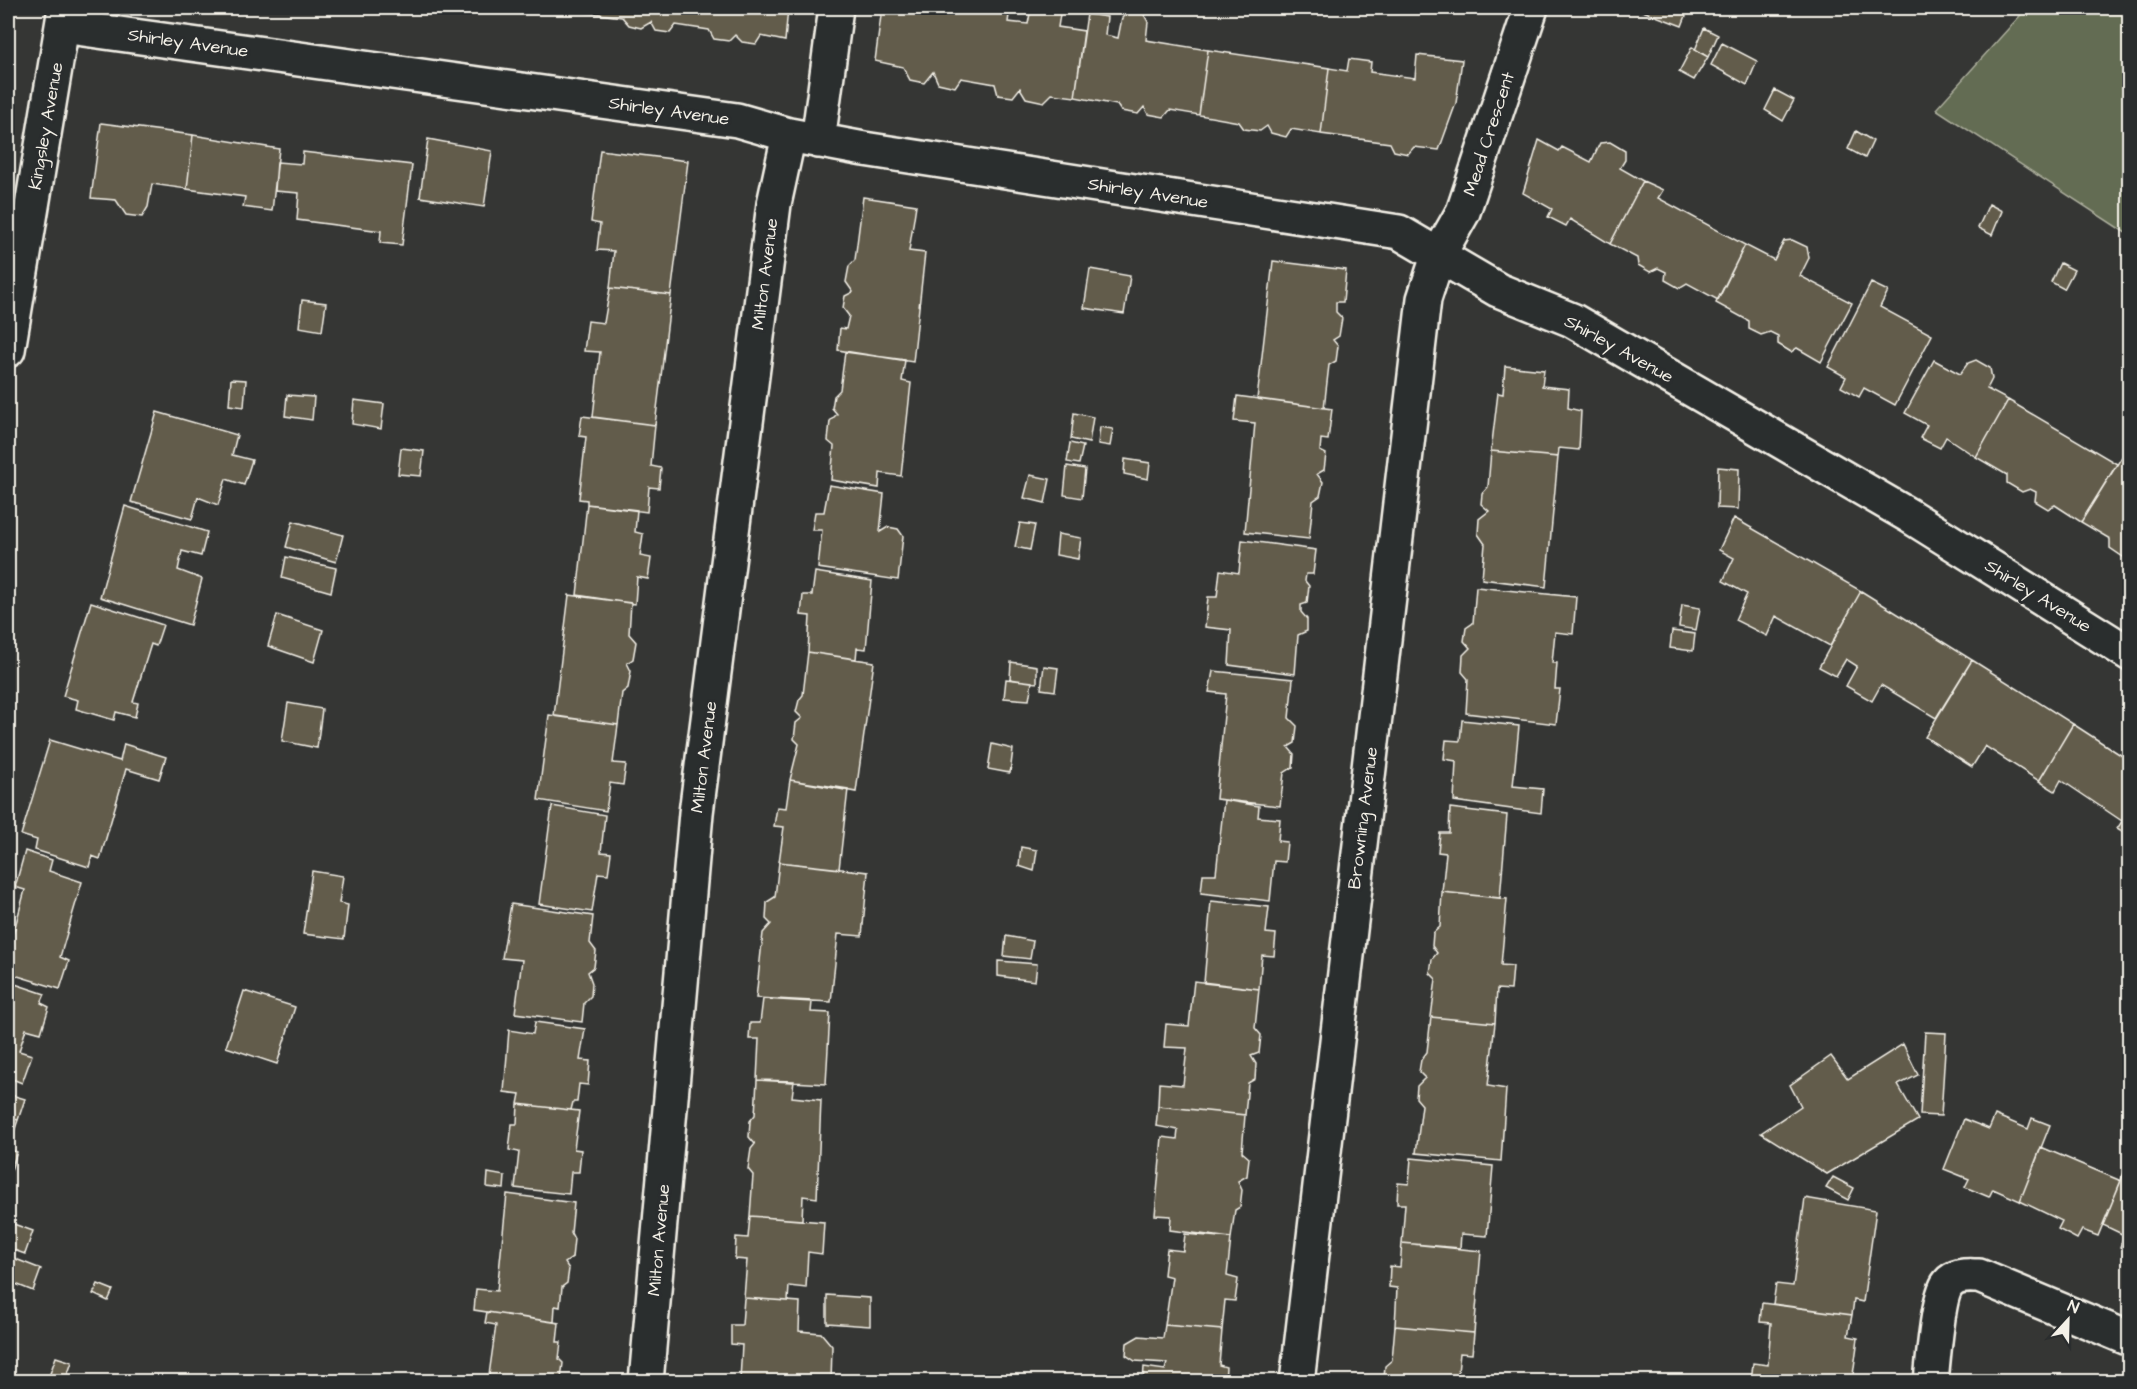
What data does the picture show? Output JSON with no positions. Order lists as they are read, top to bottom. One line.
{"streets":{"street":["Shirley Avenue","Kingsley Avenue","Mead Crescent","Milton Avenue","Browning Avenue"]},"crossings":[["Shirley Avenue","Kingsley Avenue"],["Shirley Avenue","Mead Crescent"],["Shirley Avenue","Milton Avenue"],["Shirley Avenue","Browning Avenue"],["Mead Crescent","Browning Avenue"]],"north":"top"}
